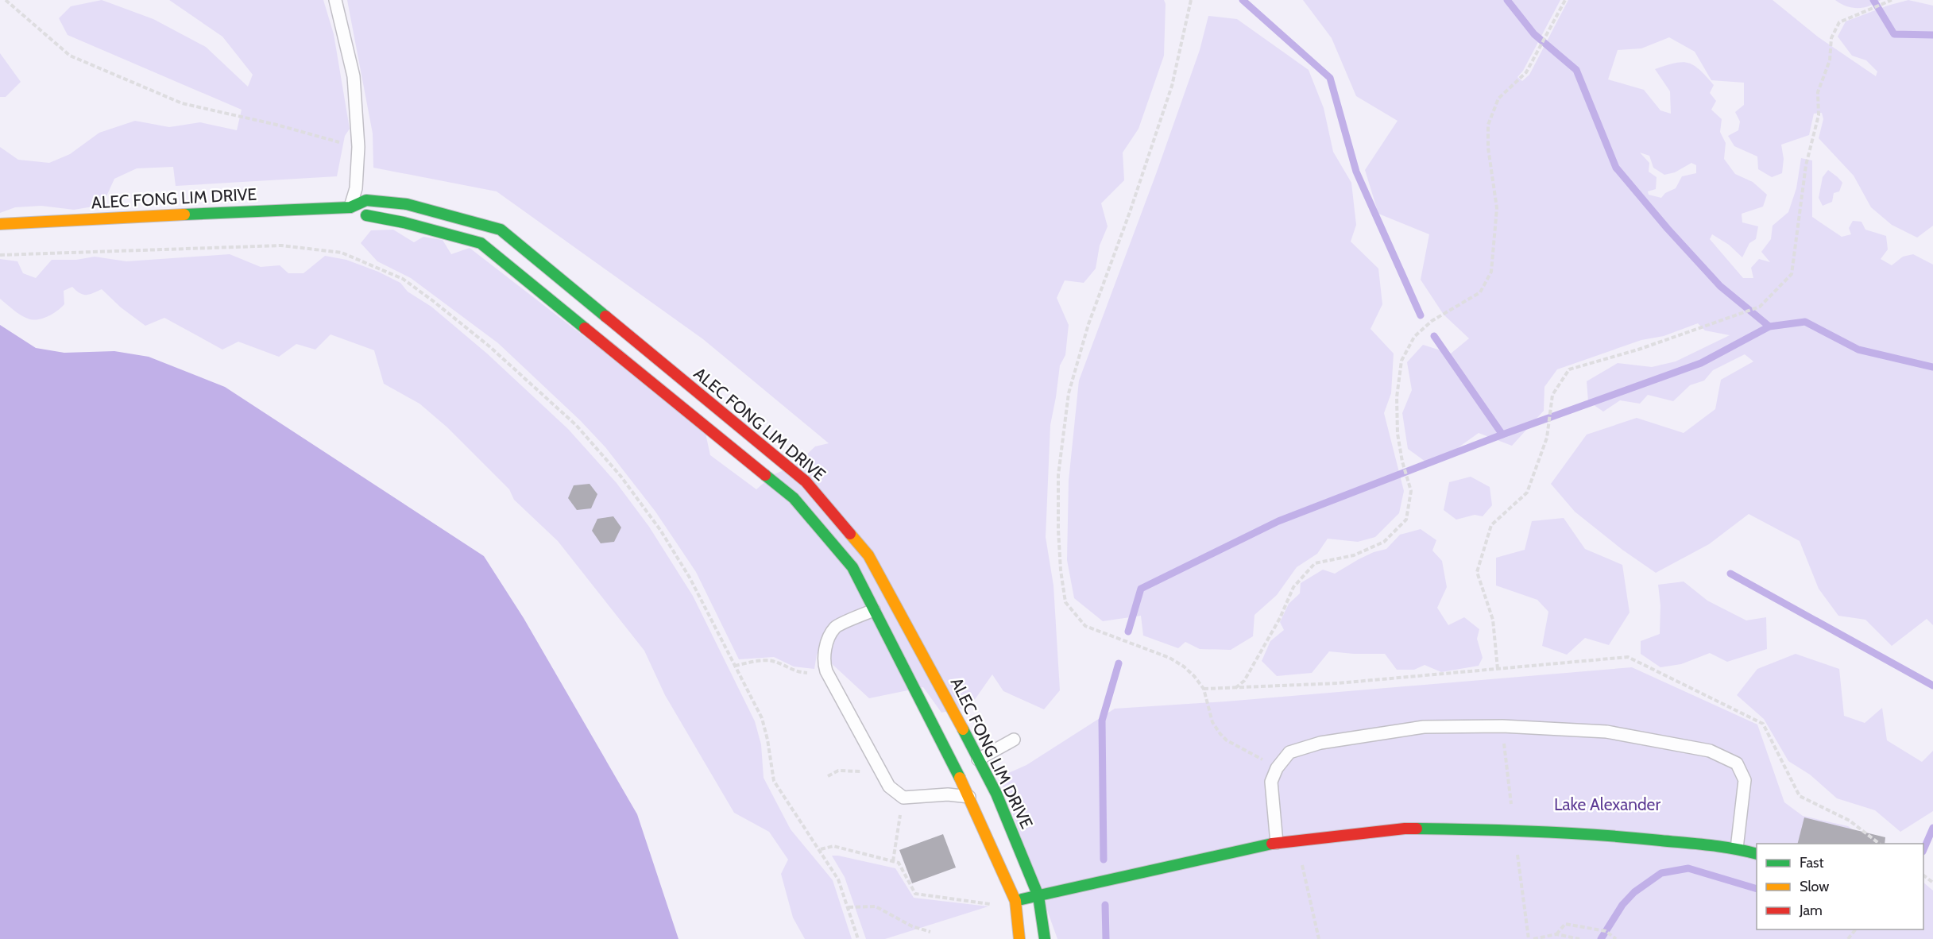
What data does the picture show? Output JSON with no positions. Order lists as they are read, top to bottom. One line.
{"streets":{"street":["ALEC FONG LIM DRIVE"]},"parks":["Lake Alexander"],"legend":["Fast","Slow","Jam"]}
